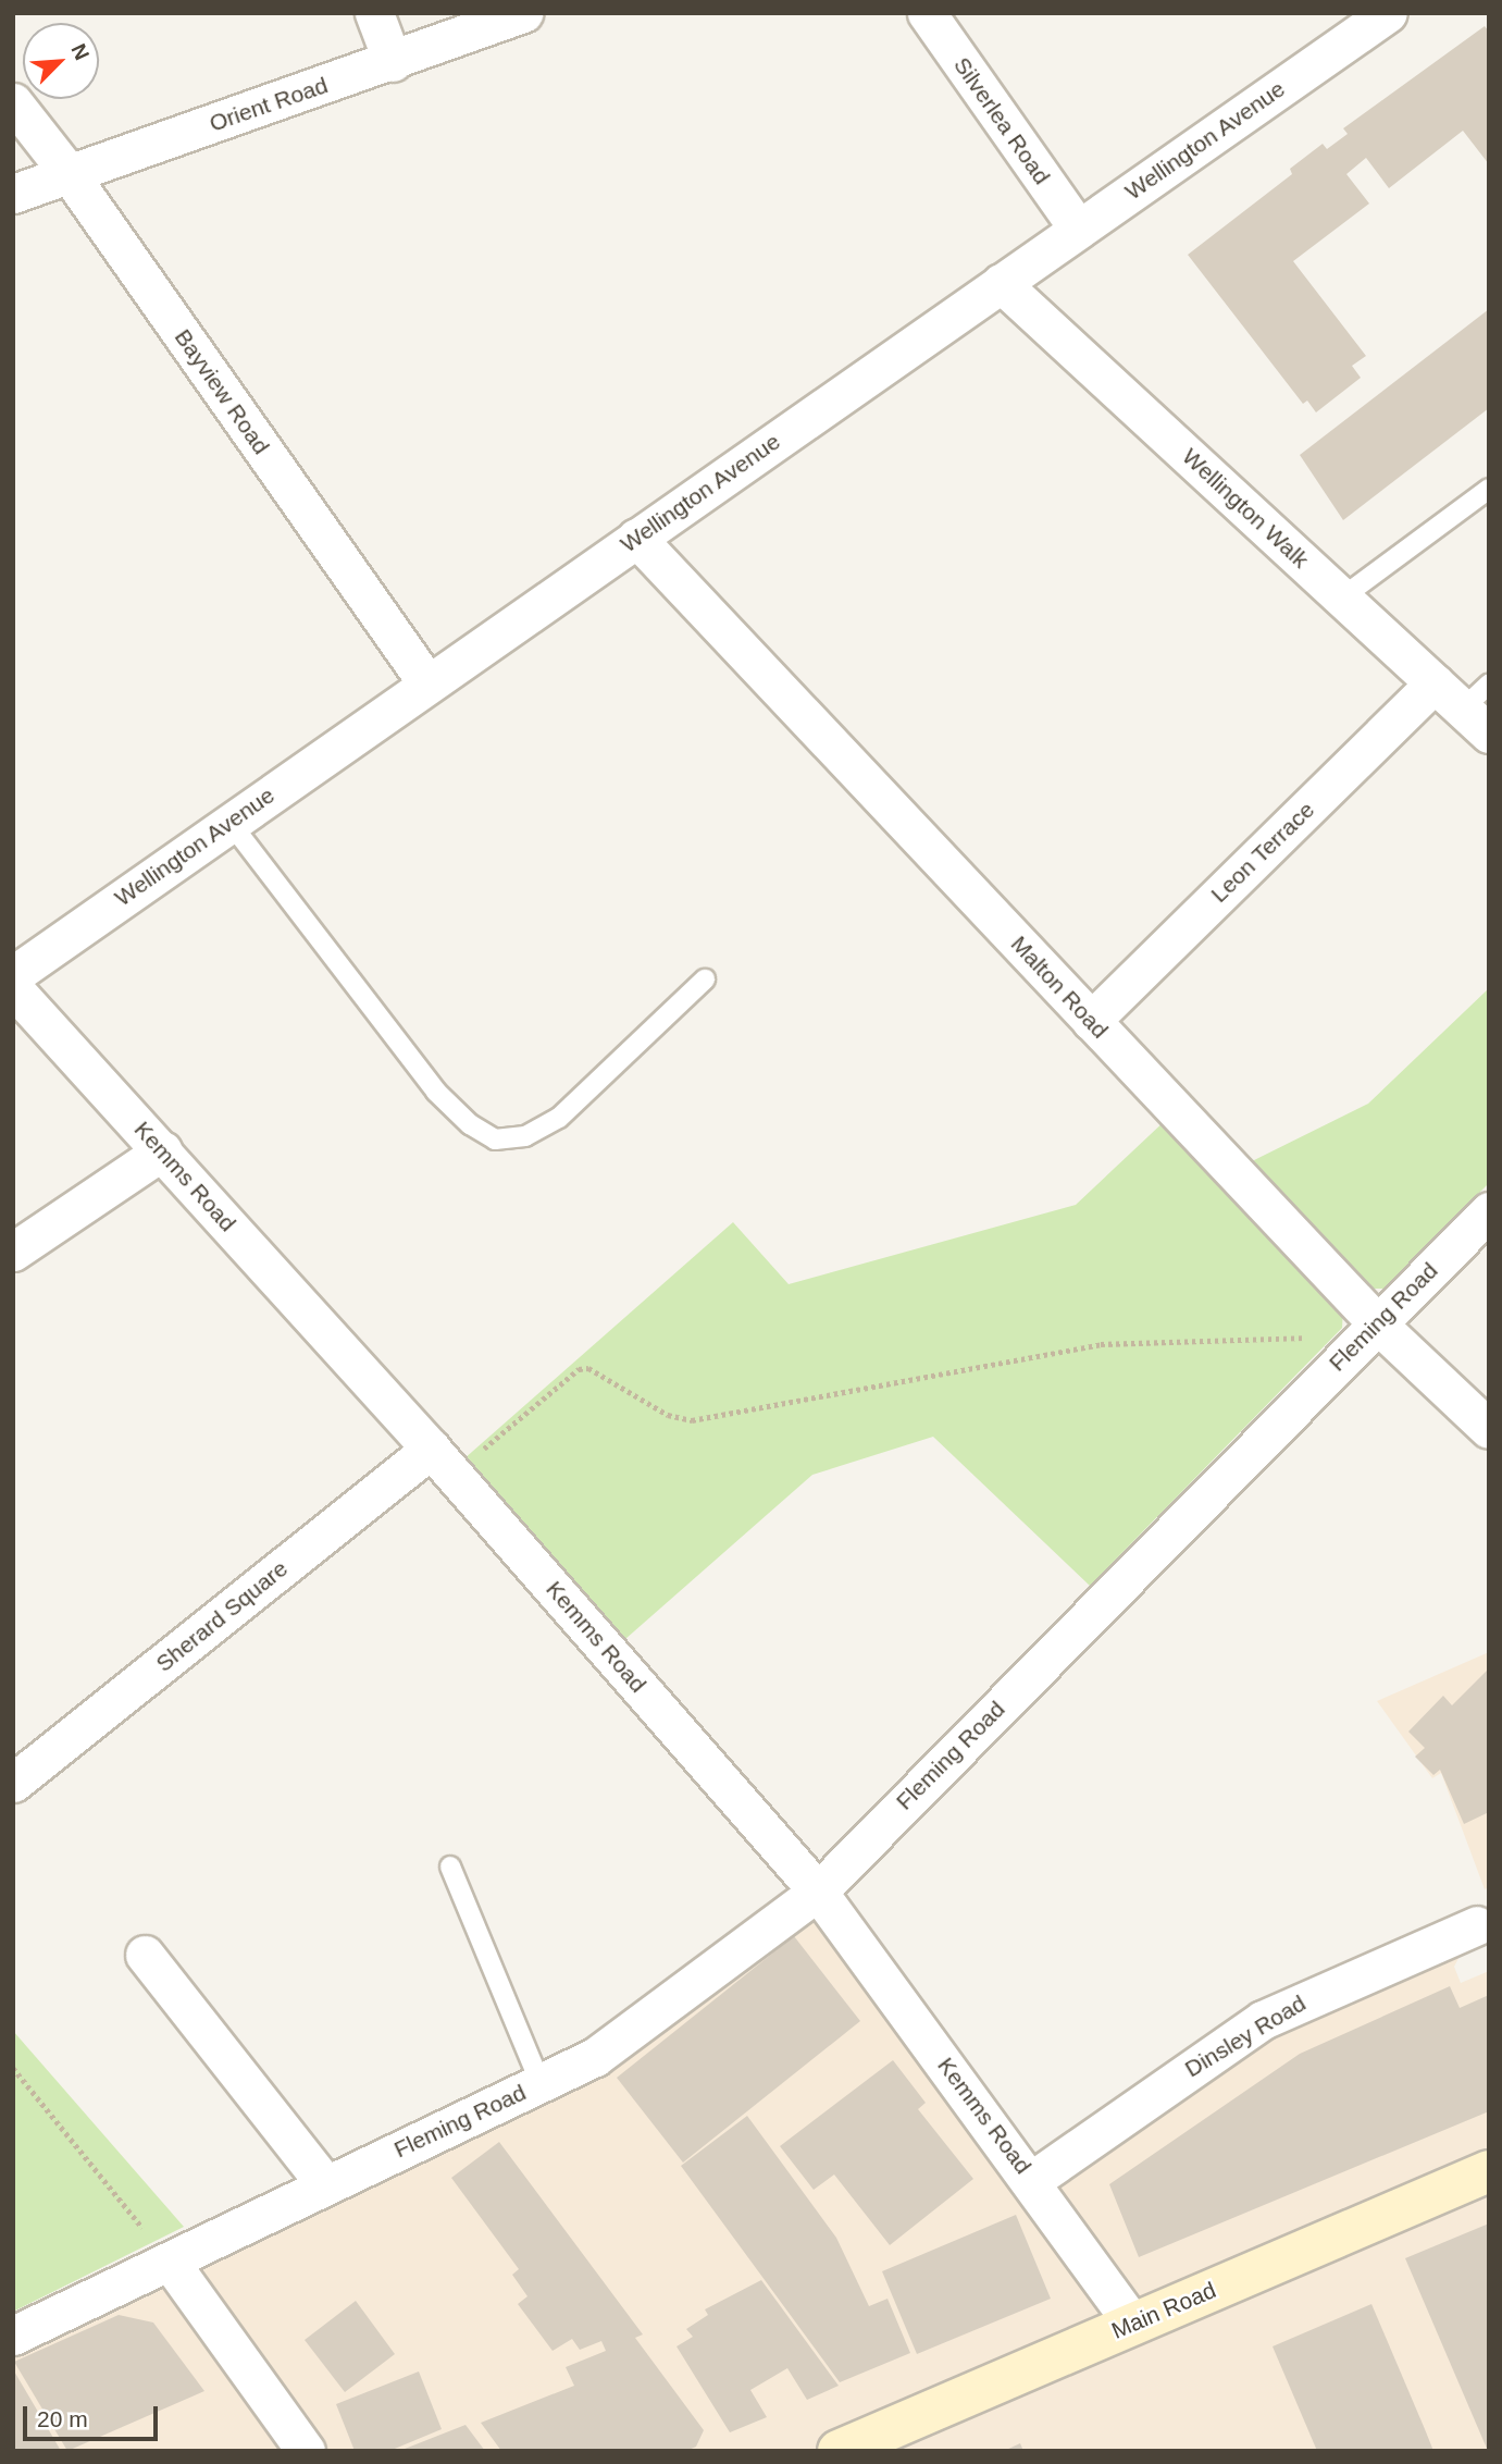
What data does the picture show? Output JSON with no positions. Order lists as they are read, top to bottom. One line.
{"streets":{"main road":["Main Road"],"street":["Orient Road","Silverlea Road","Wellington Avenue","Bayview Road","Wellington Walk","Leon Terrace","Malton Road","Kemms Road","Fleming Road","Sherard Square","Dinsley Road"]},"crossings":[["Orient Road","Bayview Road"],["Silverlea Road","Wellington Avenue"],["Wellington Avenue","Bayview Road"],["Wellington Avenue","Wellington Walk"],["Wellington Avenue","Malton Road"],["Wellington Walk","Leon Terrace"],["Leon Terrace","Malton Road"],["Malton Road","Fleming Road"],["Kemms Road","Fleming Road"],["Kemms Road","Sherard Square"],["Kemms Road","Dinsley Road"],["Kemms Road","Main Road"]],"scale_bar":"20 m","north":"top right"}
